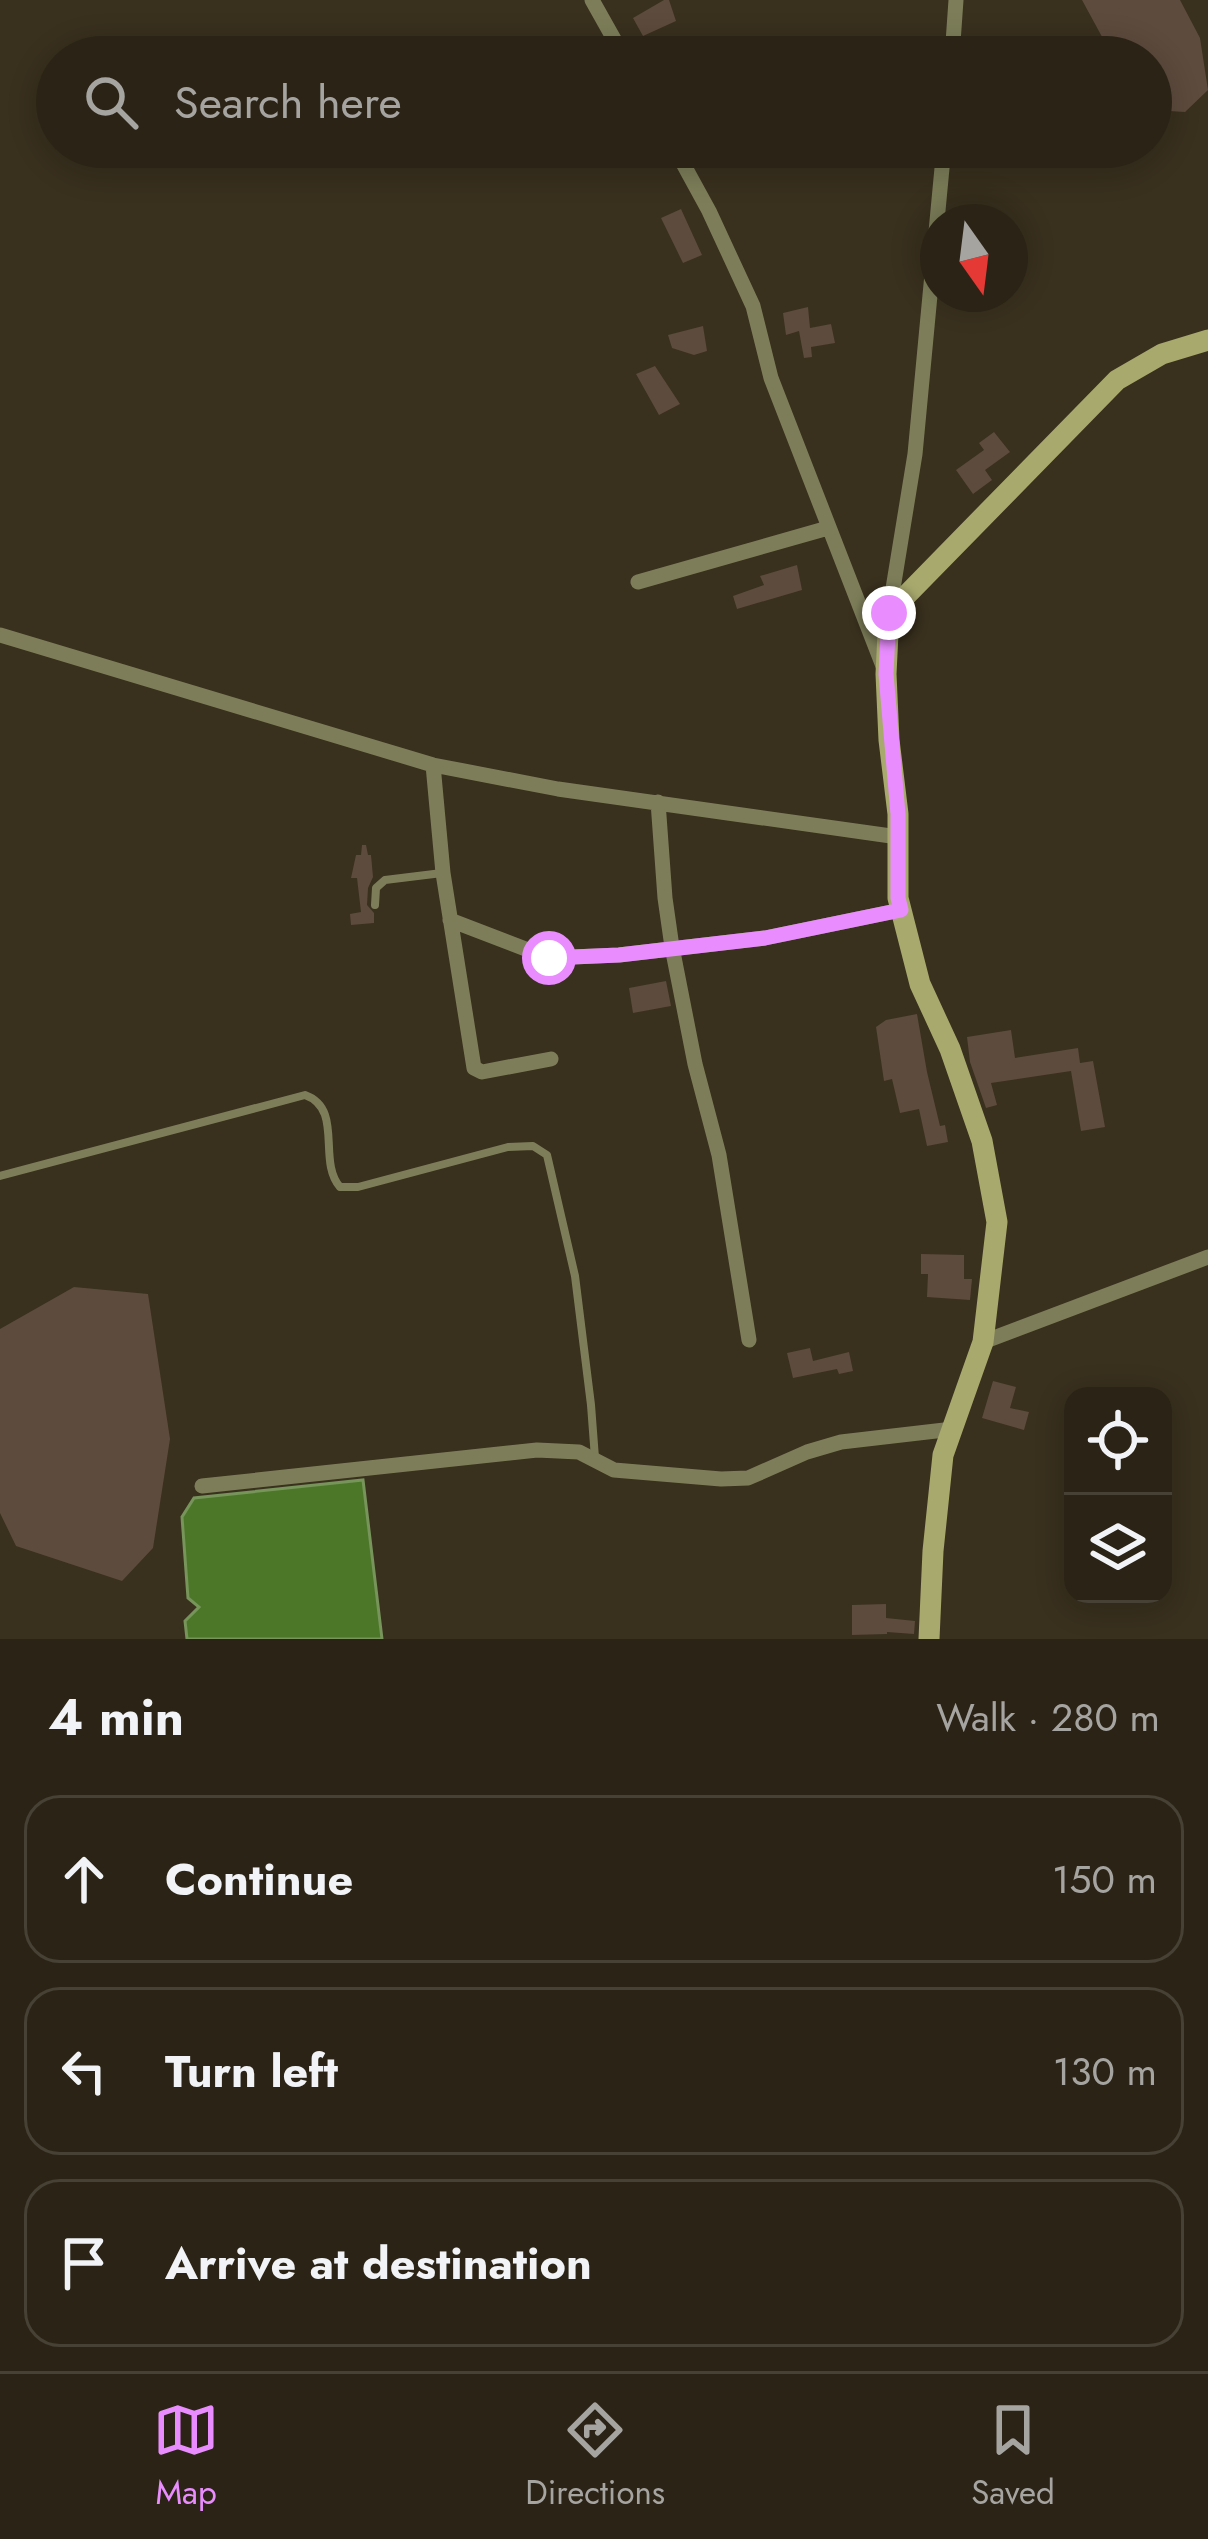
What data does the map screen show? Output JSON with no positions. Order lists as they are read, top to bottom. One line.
{"north":"bottom","page":{"search":"Search here","heading":["4 min","Walk · 280 m"],"list":[["Continue","150 m"],["Turn left","130 m"],"Arrive at destination"],"nav":["Map","Directions","Saved"]}}
